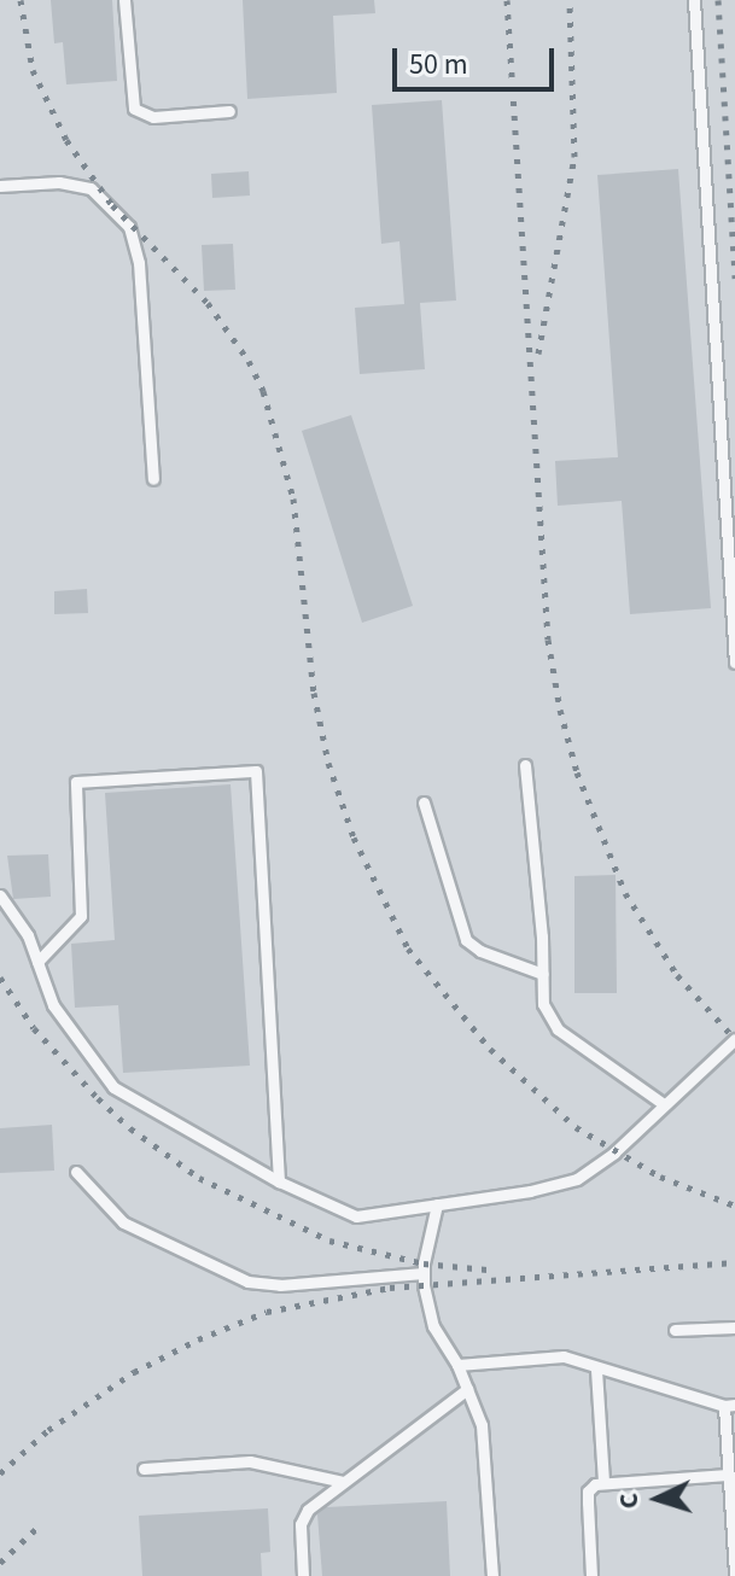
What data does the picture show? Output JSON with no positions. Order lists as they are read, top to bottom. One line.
{"scale_bar":"50 m","north":"left"}
